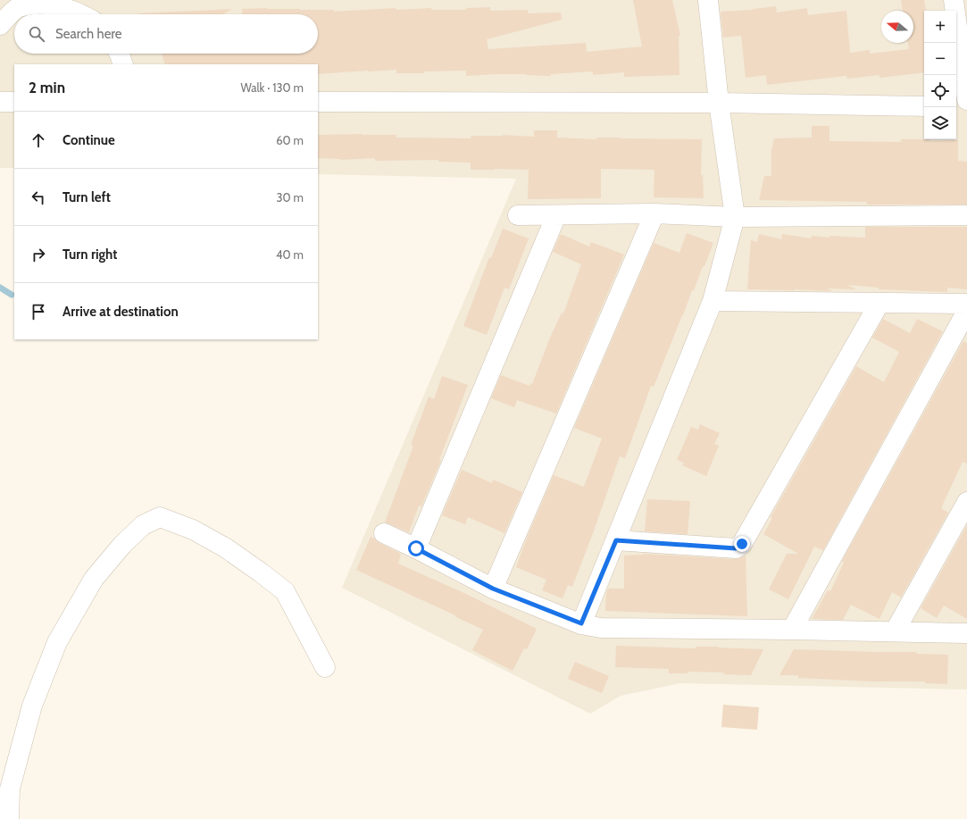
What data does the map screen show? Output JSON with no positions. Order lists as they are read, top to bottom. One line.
{"north":"left","page":{"map_buttons":["+","−"],"search":"Search here","heading":["2 min","Walk · 130 m"],"list":[["Continue","60 m"],["Turn left","30 m"],["Turn right","40 m"],"Arrive at destination"]}}
